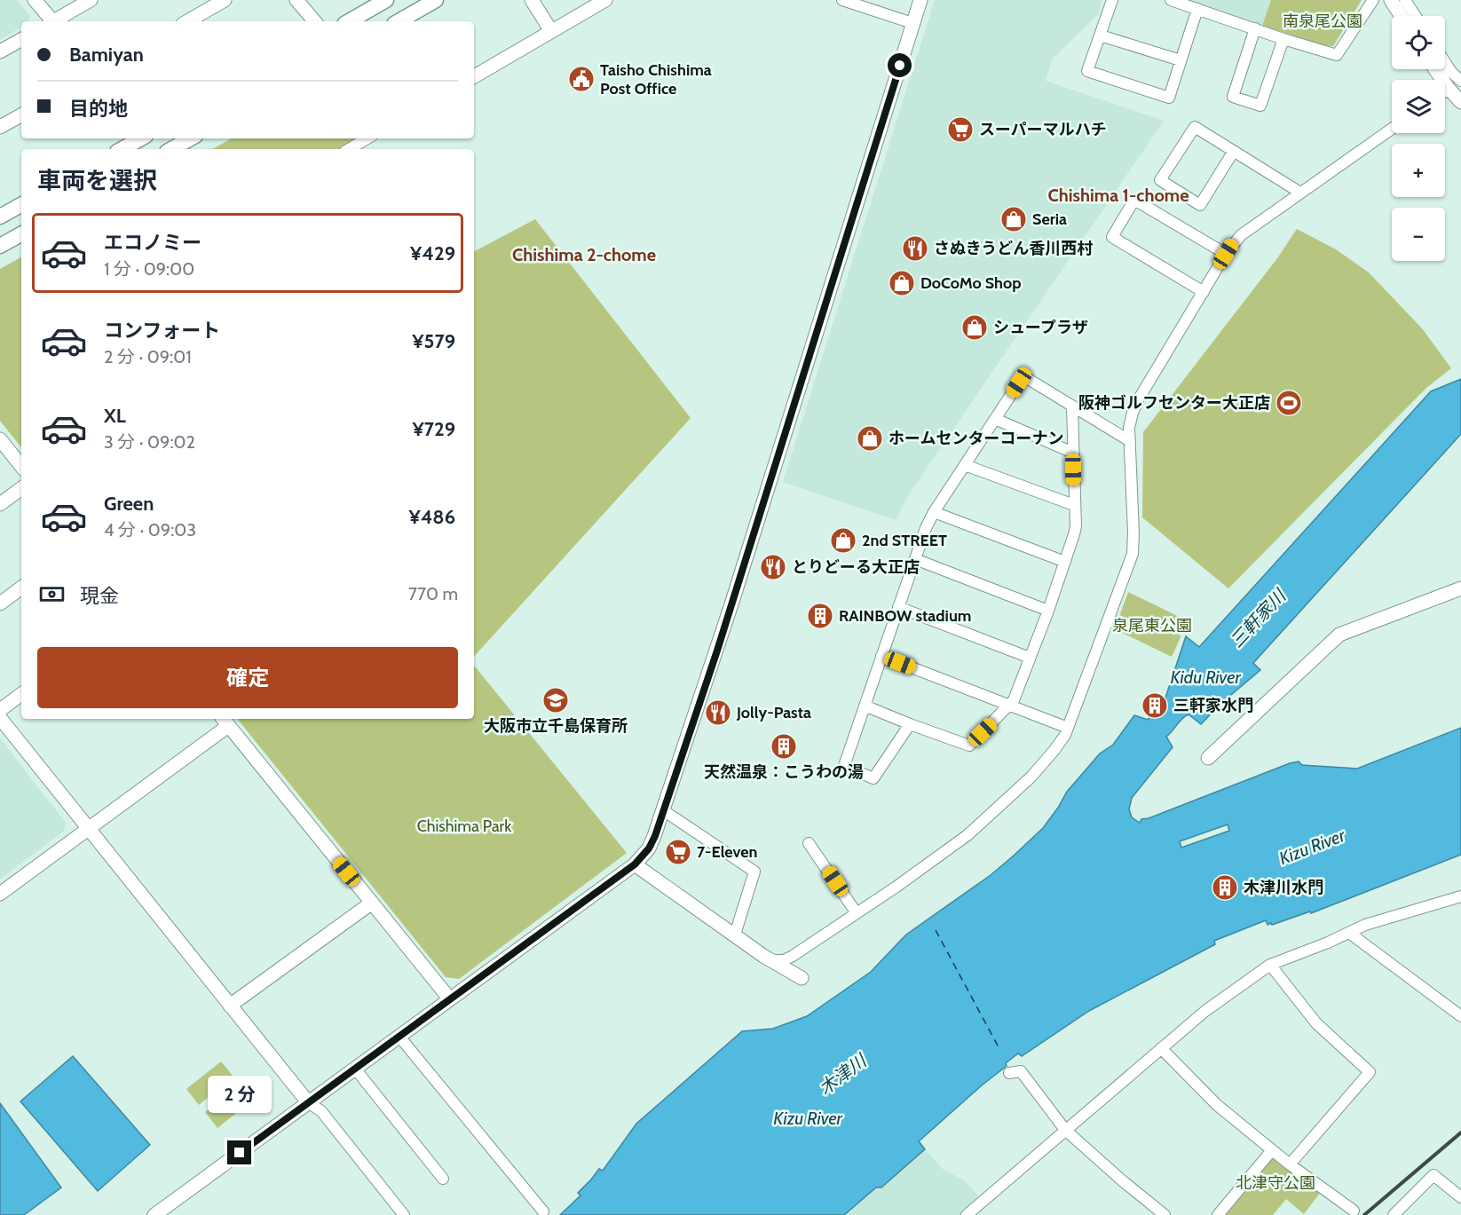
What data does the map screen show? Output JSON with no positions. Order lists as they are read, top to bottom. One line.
{"districts":["Chishima 1-chome","Chishima 2-chome"],"water":["三軒家川","Kidu River","Kizu River","木津川"],"parks":["南泉尾公園","泉尾東公園","Chishima Park","北津守公園"],"places":{"public building":["Taisho Chishima Post Office"],"supermarket":["スーパーマルハチ","7-Eleven"],"shop":["Seria","DoCoMo Shop","シュープラザ","ホームセンターコーナン","2nd STREET"],"restaurant":["さぬきうどん香川西村","とりどーる大正店","Jolly-Pasta"],"sports":["阪神ゴルフセンター大正店"],"building":["RAINBOW stadium","三軒家水門","天然温泉：こうわの湯","木津川水門"],"school or university":["大阪市立千島保育所"]},"page":{"map_buttons":["+","−"],"banner":["Bamiyan","目的地"],"heading":"車両を選択","list":[{"name":"エコノミー","note":"1 分 · 09:00","value":"¥429"},{"name":"コンフォート","note":"2 分 · 09:01","value":"¥579"},{"name":"XL","note":"3 分 · 09:02","value":"¥729"},{"name":"Green","note":"4 分 · 09:03","value":"¥486"}],"pay":["現金","770 m"],"buttons":"確定","bubble":"2 分"}}
